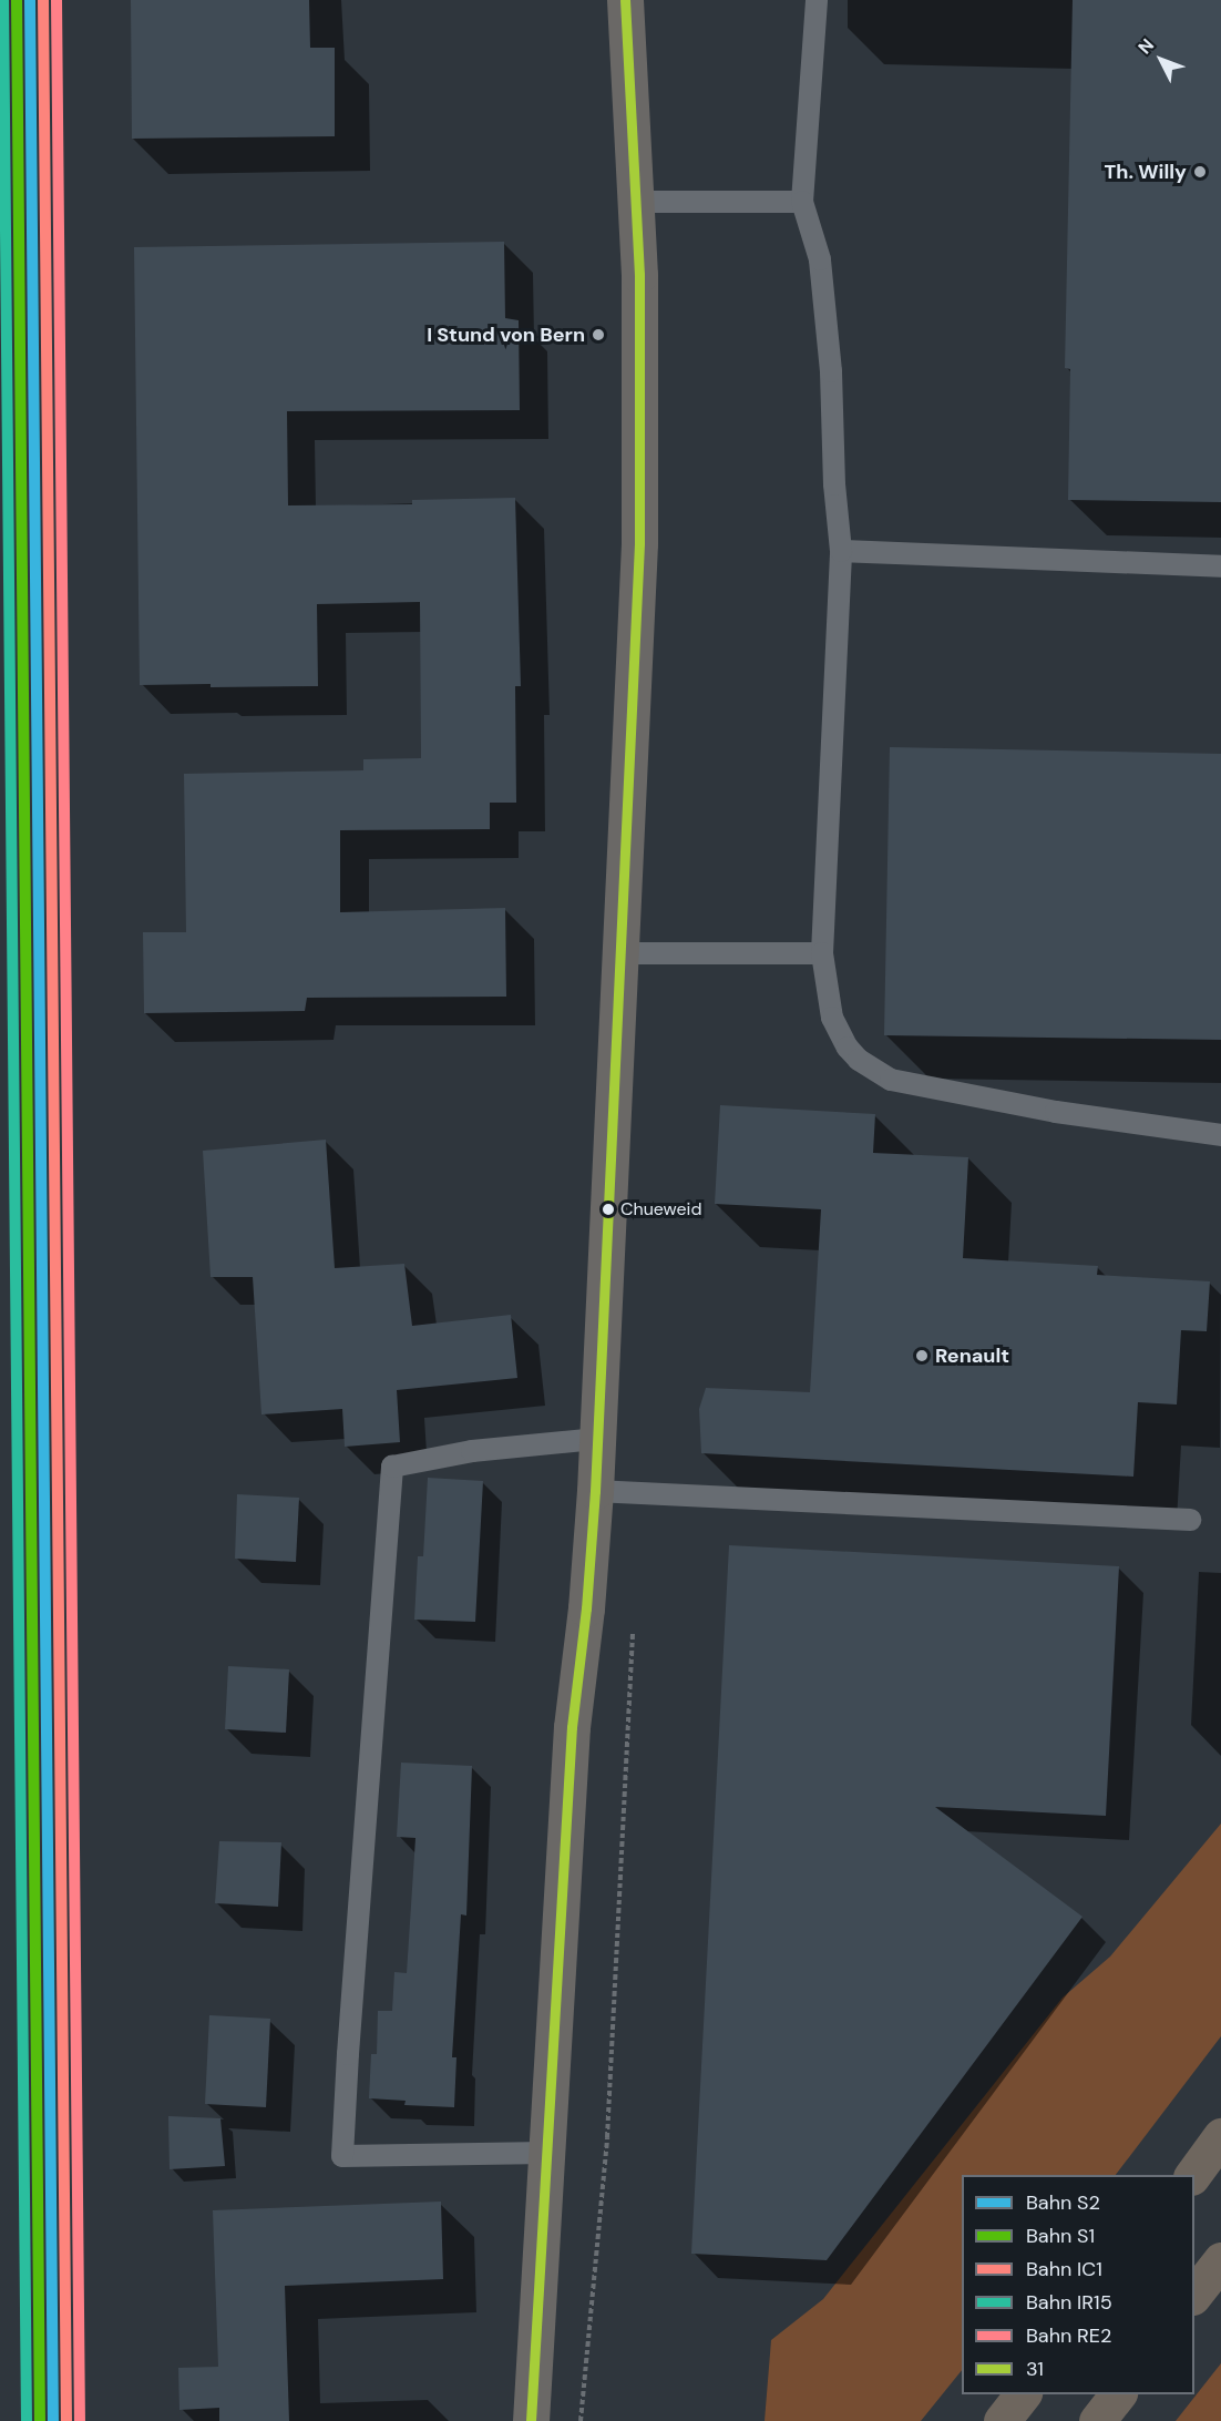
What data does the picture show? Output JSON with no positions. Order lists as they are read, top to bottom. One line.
{"places":["Th. Willy","I Stund von Bern","Chueweid","Renault"],"lines":["rail line S2","rail line S1","rail line IC1","rail line IR15","rail line RE2","transit line 31"],"legend":["Bahn S2","Bahn S1","Bahn IC1","Bahn IR15","Bahn RE2","31"],"north":"top left"}
